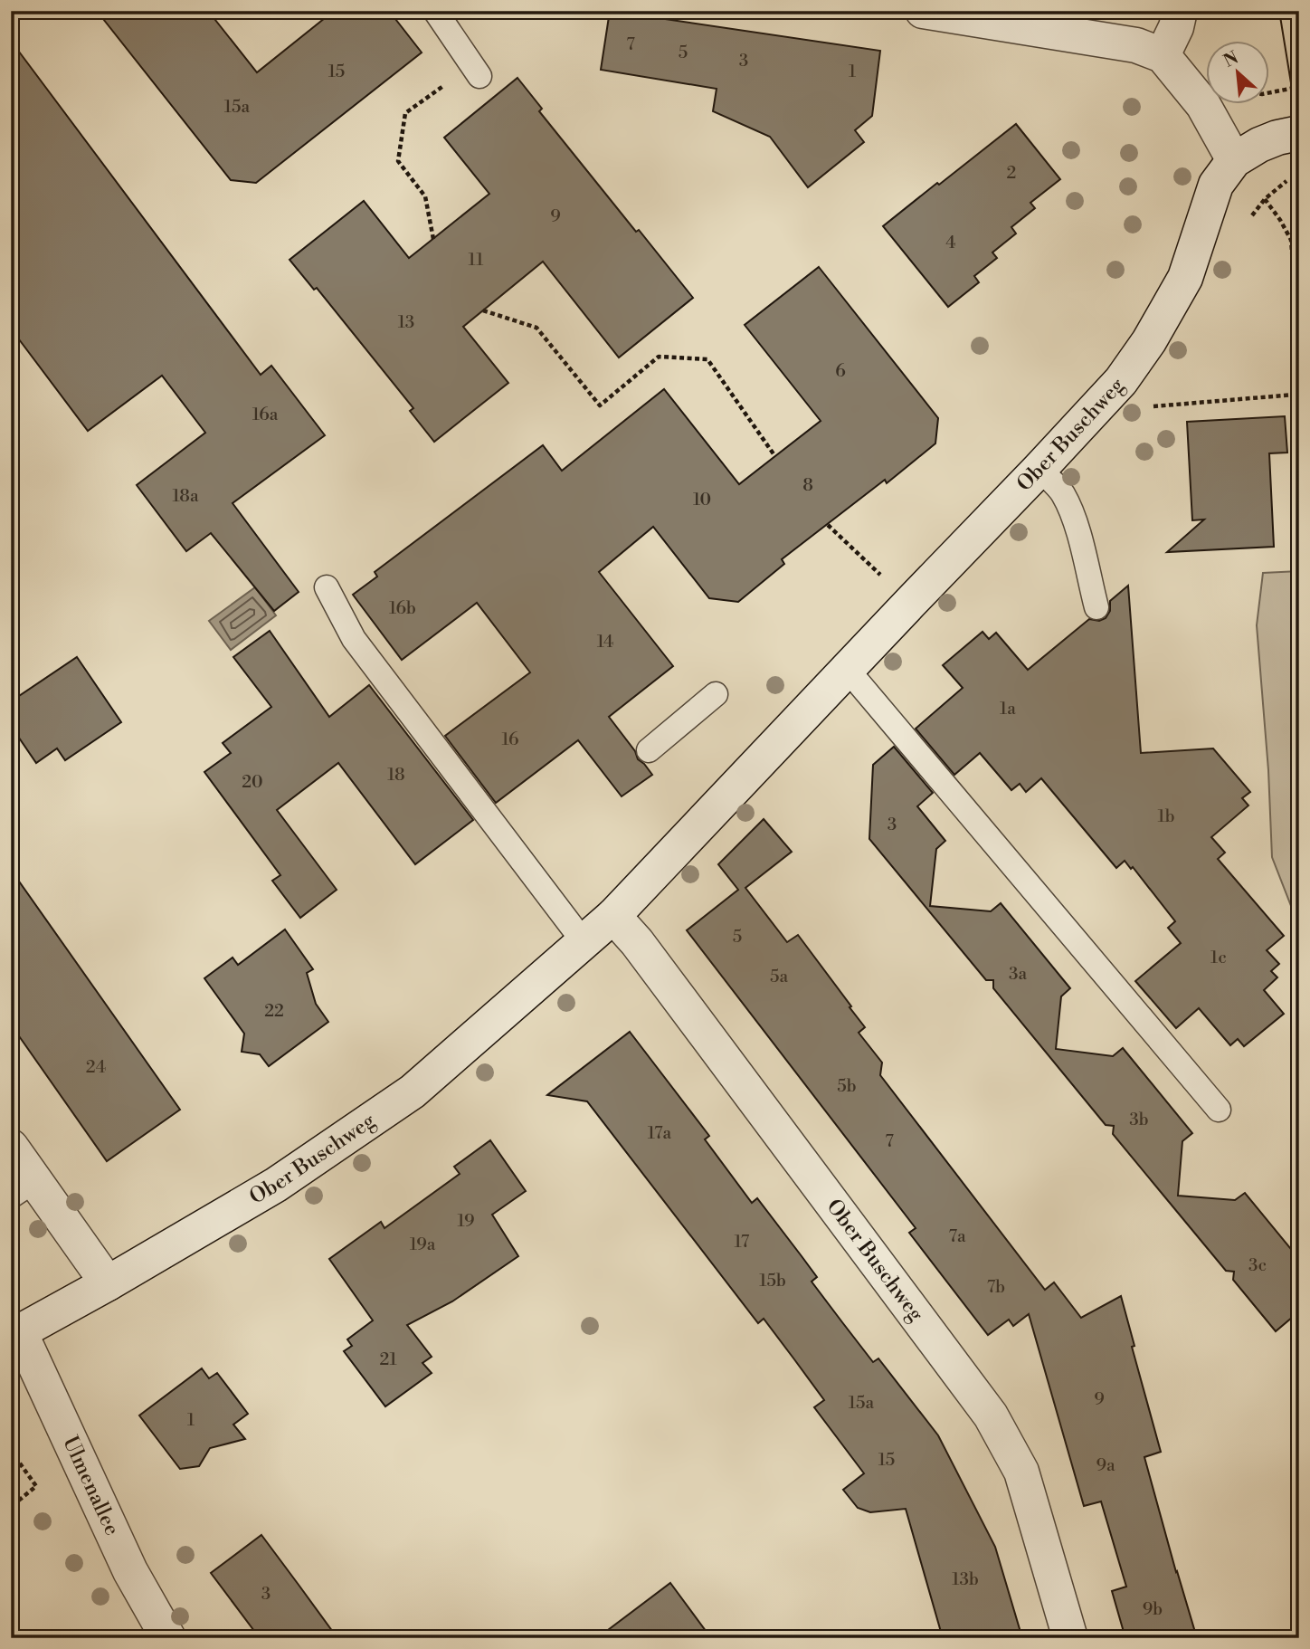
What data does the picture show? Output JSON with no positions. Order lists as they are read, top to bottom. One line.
{"streets":{"street":["Ober Buschweg","Ulmenallee"]},"crossings":[["Ober Buschweg","Ulmenallee"]],"house_numbers":["7","5","3","15","1","15a","2","9","4","11","13","6","16a","8","18a","10","16b","14","1a","16","18","20","1b","3","5","1c","3a","5a","22","24","5b","3b","17a","7","19","7a","17","19a","3c","15b","7b","21","9","15a","1","15","9a","13b","3","9b"],"north":"top left"}
